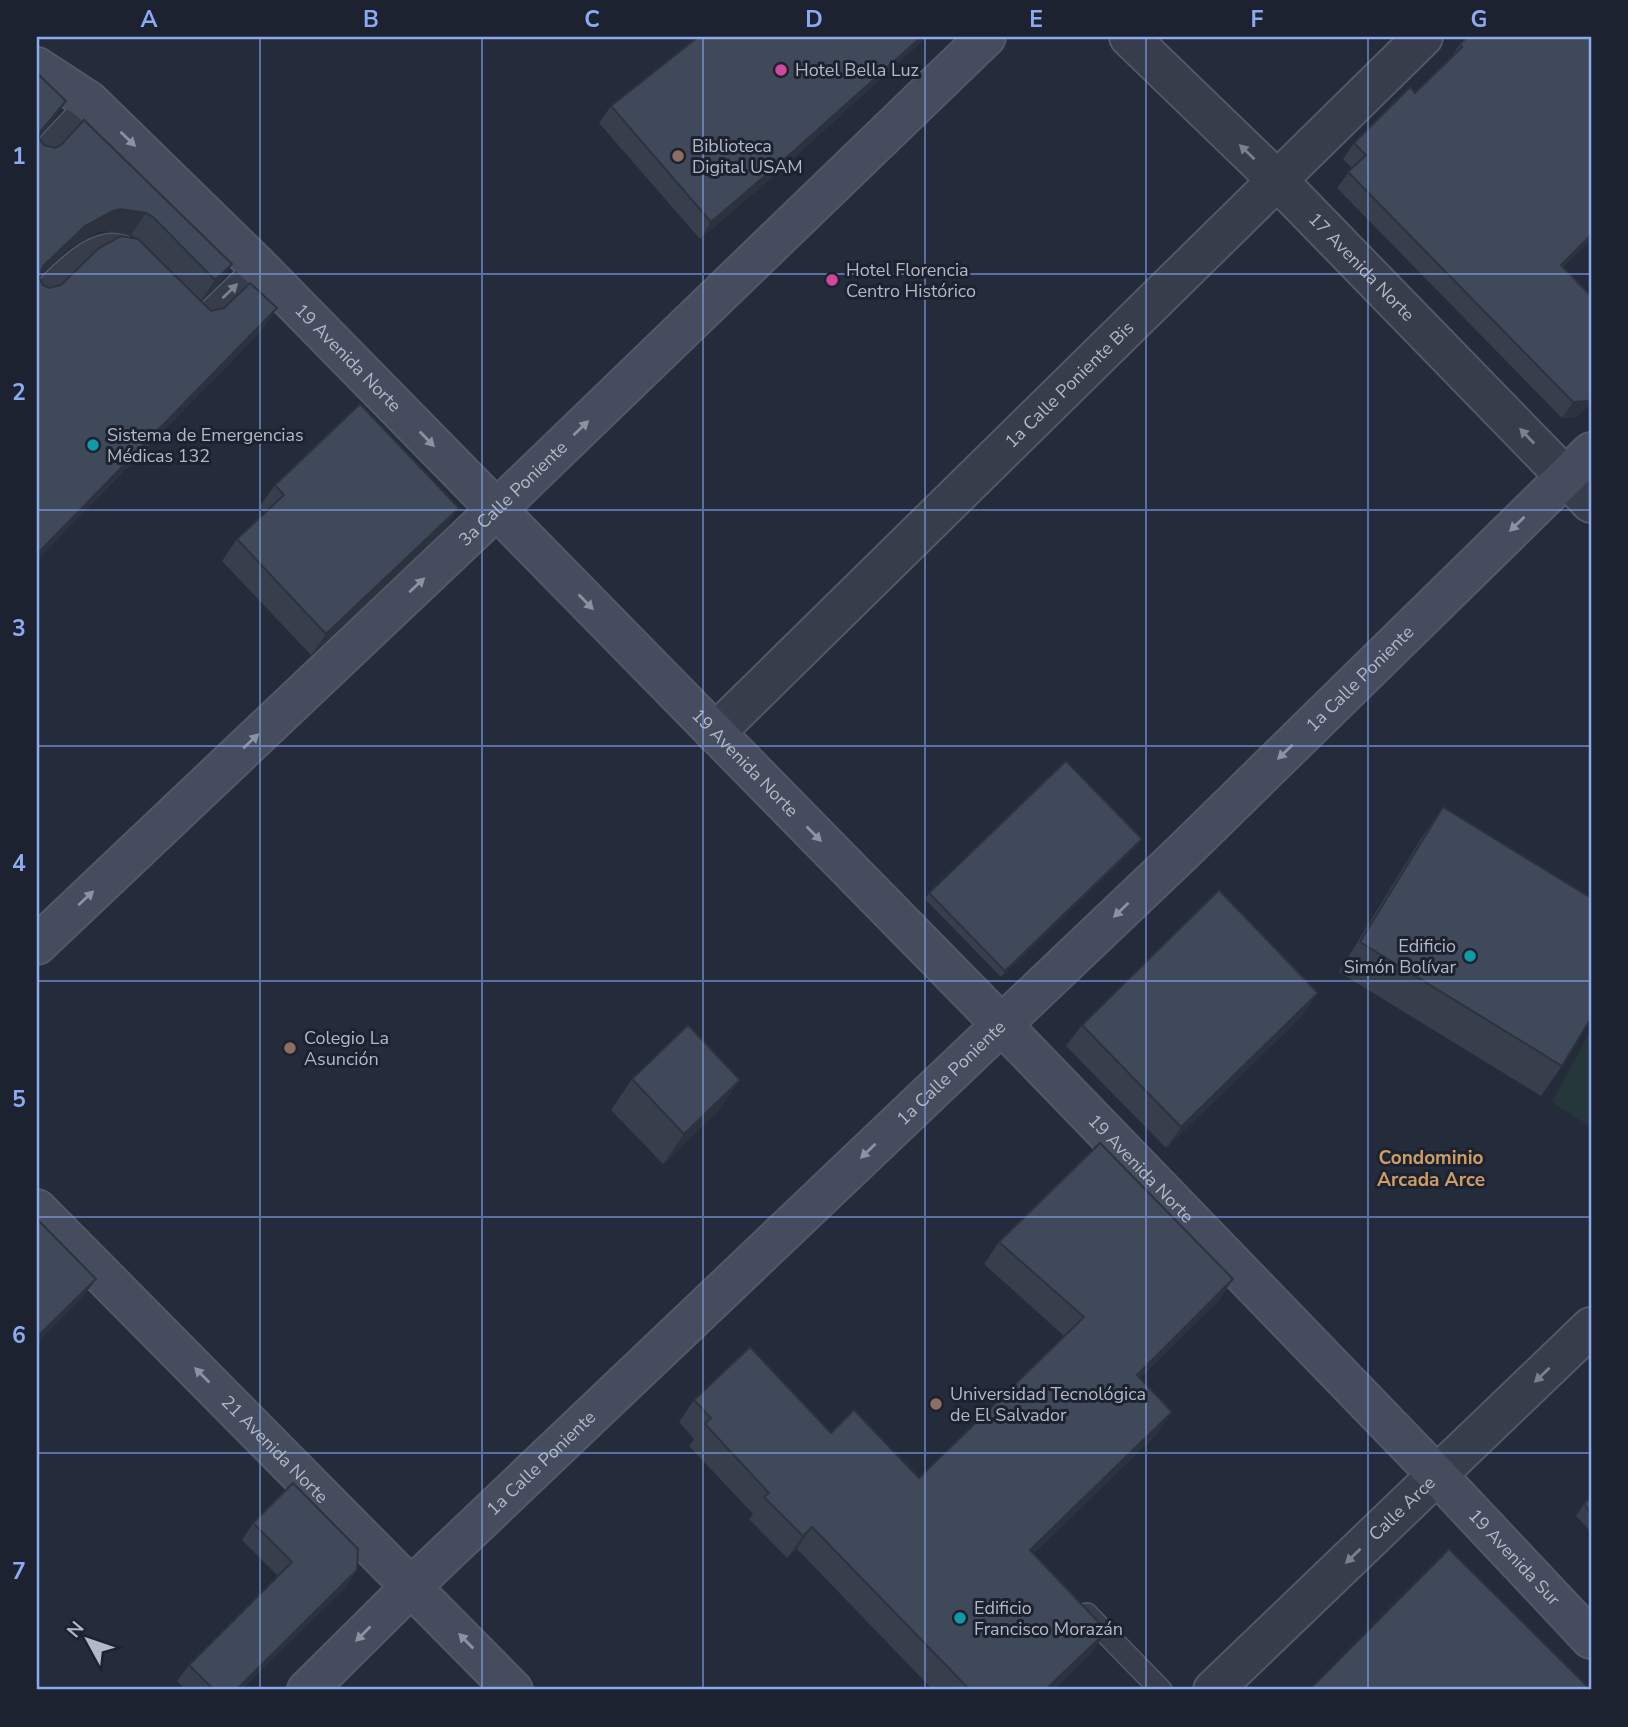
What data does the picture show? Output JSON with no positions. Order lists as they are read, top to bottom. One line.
{"streets":{"street":["17 Avenida Norte","19 Avenida Norte","1a Calle Poniente Bis","3a Calle Poniente","1a Calle Poniente","21 Avenida Norte","Calle Arce","19 Avenida Sur"]},"crossings":[["17 Avenida Norte","1a Calle Poniente Bis"],["17 Avenida Norte","1a Calle Poniente"],["19 Avenida Norte","1a Calle Poniente Bis"],["19 Avenida Norte","3a Calle Poniente"],["19 Avenida Norte","1a Calle Poniente"],["19 Avenida Norte","Calle Arce"],["19 Avenida Norte","19 Avenida Sur"],["1a Calle Poniente","21 Avenida Norte"],["Calle Arce","19 Avenida Sur"]],"one_way":["17 Avenida Norte","19 Avenida Norte","3a Calle Poniente","1a Calle Poniente","21 Avenida Norte","Calle Arce"],"districts":["Condominio Arcada Arce"],"places":["Hotel Bella Luz","Biblioteca Digital USAM","Hotel Florencia Centro Histórico","Sistema de Emergencias Médicas 132","Edificio Simón Bolívar","Colegio La Asunción","Universidad Tecnológica de El Salvador","Edificio Francisco Morazán"],"north":"top left","grid":{"columns":["A","B","C","D","E","F","G"],"rows":["1","2","3","4","5","6","7"]}}
